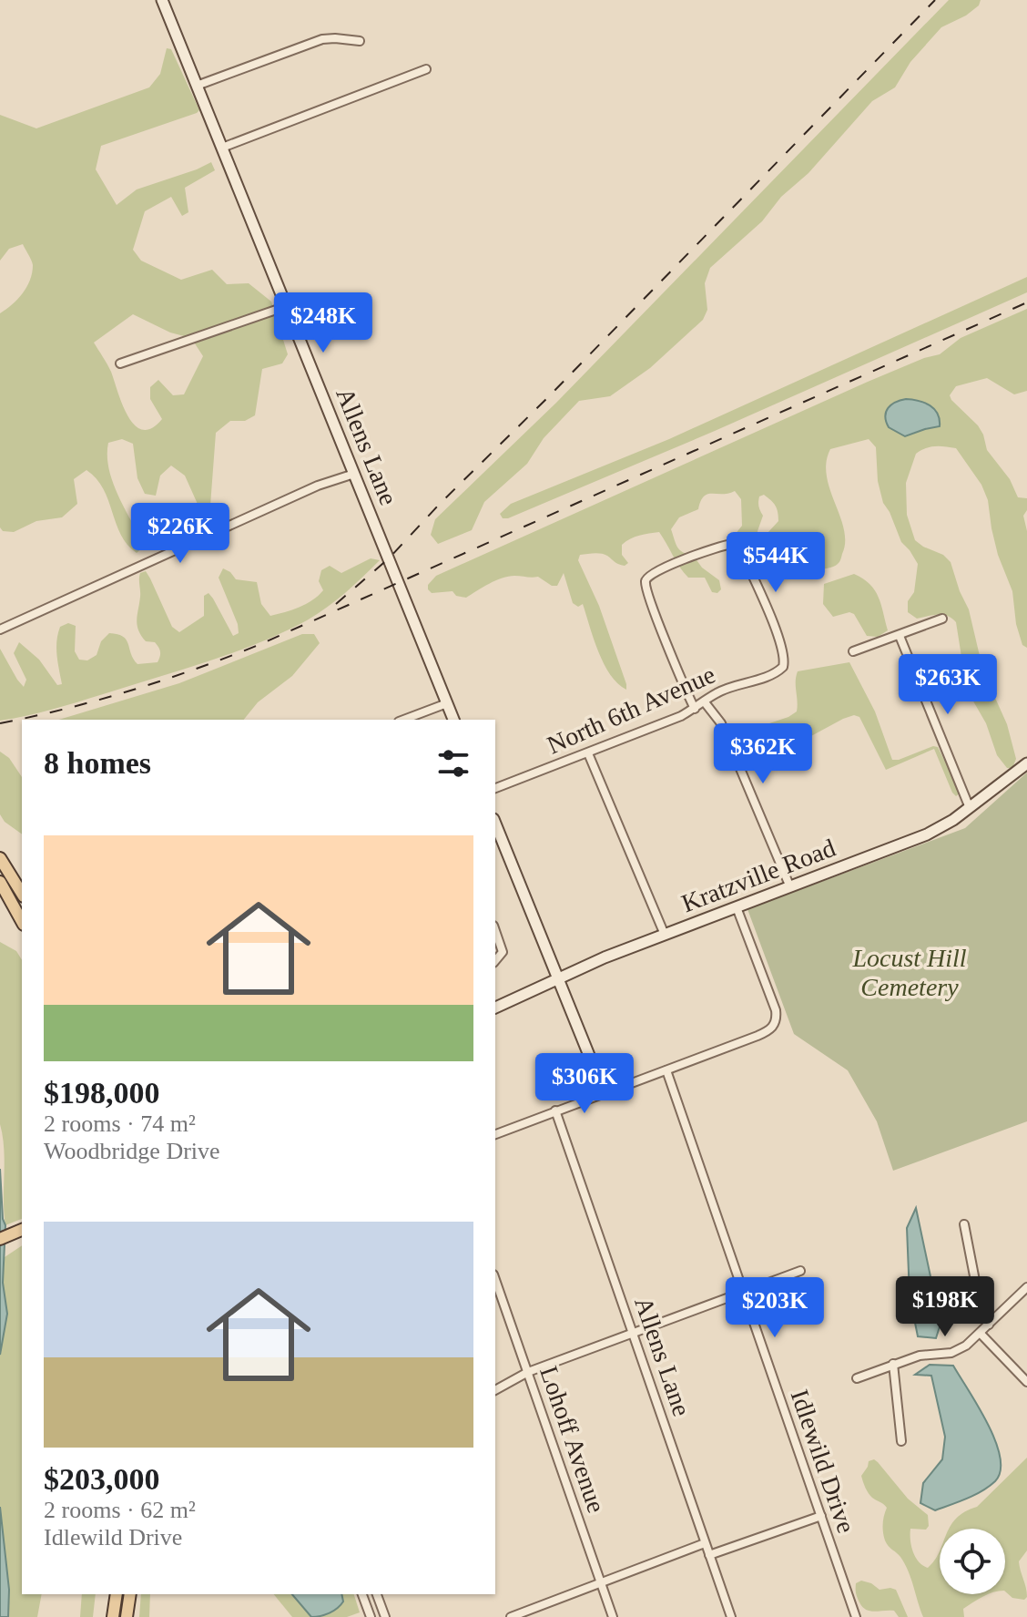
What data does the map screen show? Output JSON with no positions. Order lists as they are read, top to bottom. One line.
{"streets":{"street":["Allens Lane","North 6th Avenue","Kratzville Road","Lohoff Avenue","Idlewild Drive"]},"parks":["Locust Hill Cemetery"],"page":{"price":["$248K","$226K","$544K","$263K","$362K","$306K","$198K","$203K"],"heading":"8 homes","list":[{"name":"$198,000","note":"2 rooms · 74 m² · Woodbridge Drive"},{"name":"$203,000","note":"2 rooms · 62 m² · Idlewild Drive"}]}}
